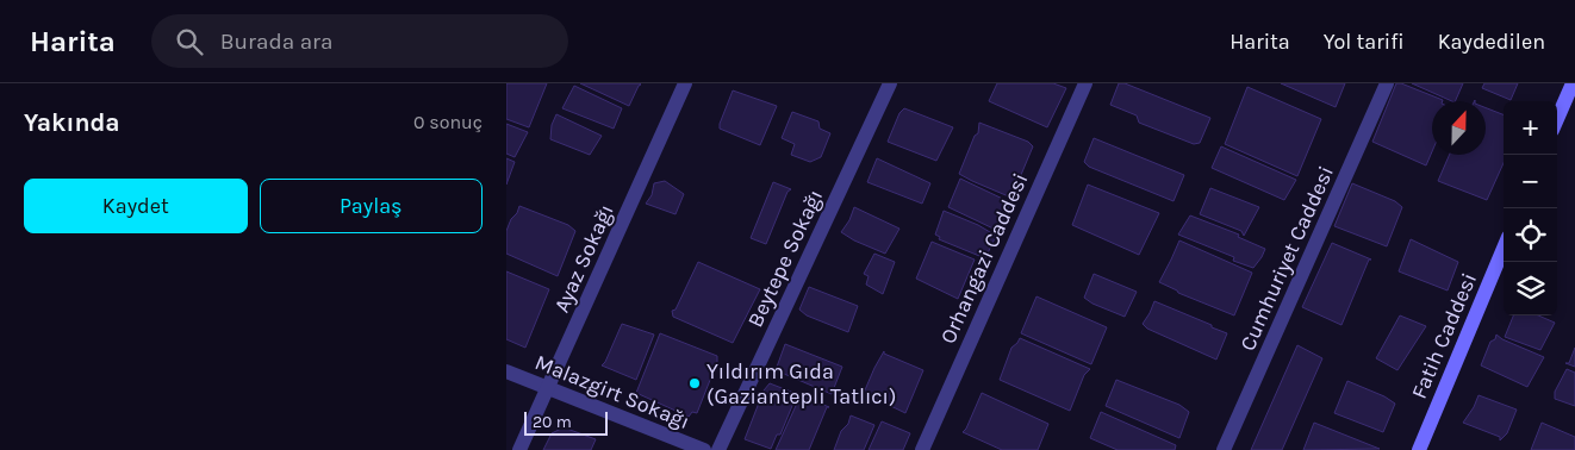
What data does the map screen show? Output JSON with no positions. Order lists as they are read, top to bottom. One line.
{"streets":{"main road":["Fatih Caddesi"],"street":["Ayaz Sokağı","Beytepe Sokağı","Orhangazi Caddesi","Cumhuriyet Caddesi","Malazgirt Sokağı"]},"crossings":[["Ayaz Sokağı","Malazgirt Sokağı"]],"places":["Yıldırım Gıda (Gaziantepli Tatlıcı)"],"scale_bar":"20 m","north":"top","page":{"header":"Harita","search":"Burada ara","nav":["Harita","Yol tarifi","Kaydedilen"],"heading":["Yakında","0 sonuç"],"map_buttons":["+","−"],"buttons":["Kaydet","Paylaş"],"scale":"20 m"}}
